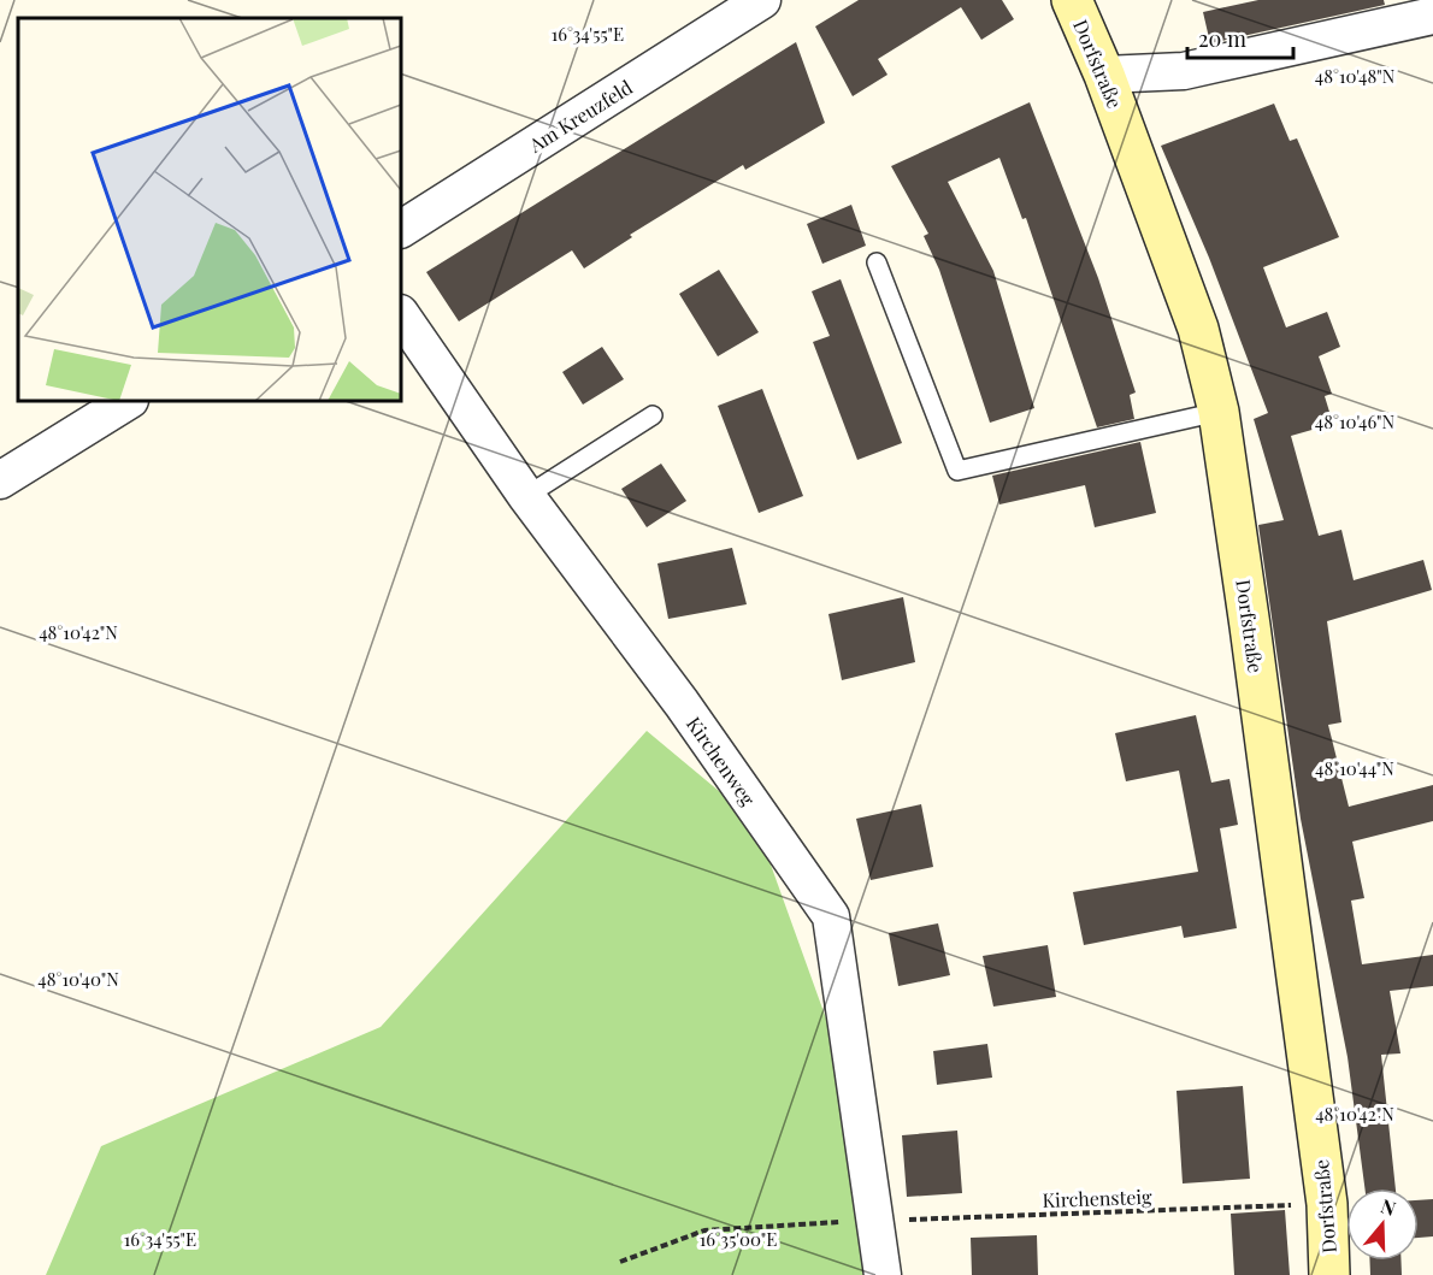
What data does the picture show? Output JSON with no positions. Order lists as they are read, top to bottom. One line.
{"streets":{"street":["Dorfstraße","Am Kreuzfeld","Kirchenweg"],"path":["Kirchensteig"]},"scale_bar":"20 m","north":"top","coordinates":["16°34'55\"E","48°10'48\"N","48°10'46\"N","48°10'42\"N","48°10'44\"N","48°10'40\"N","16°35'00\"E"]}
